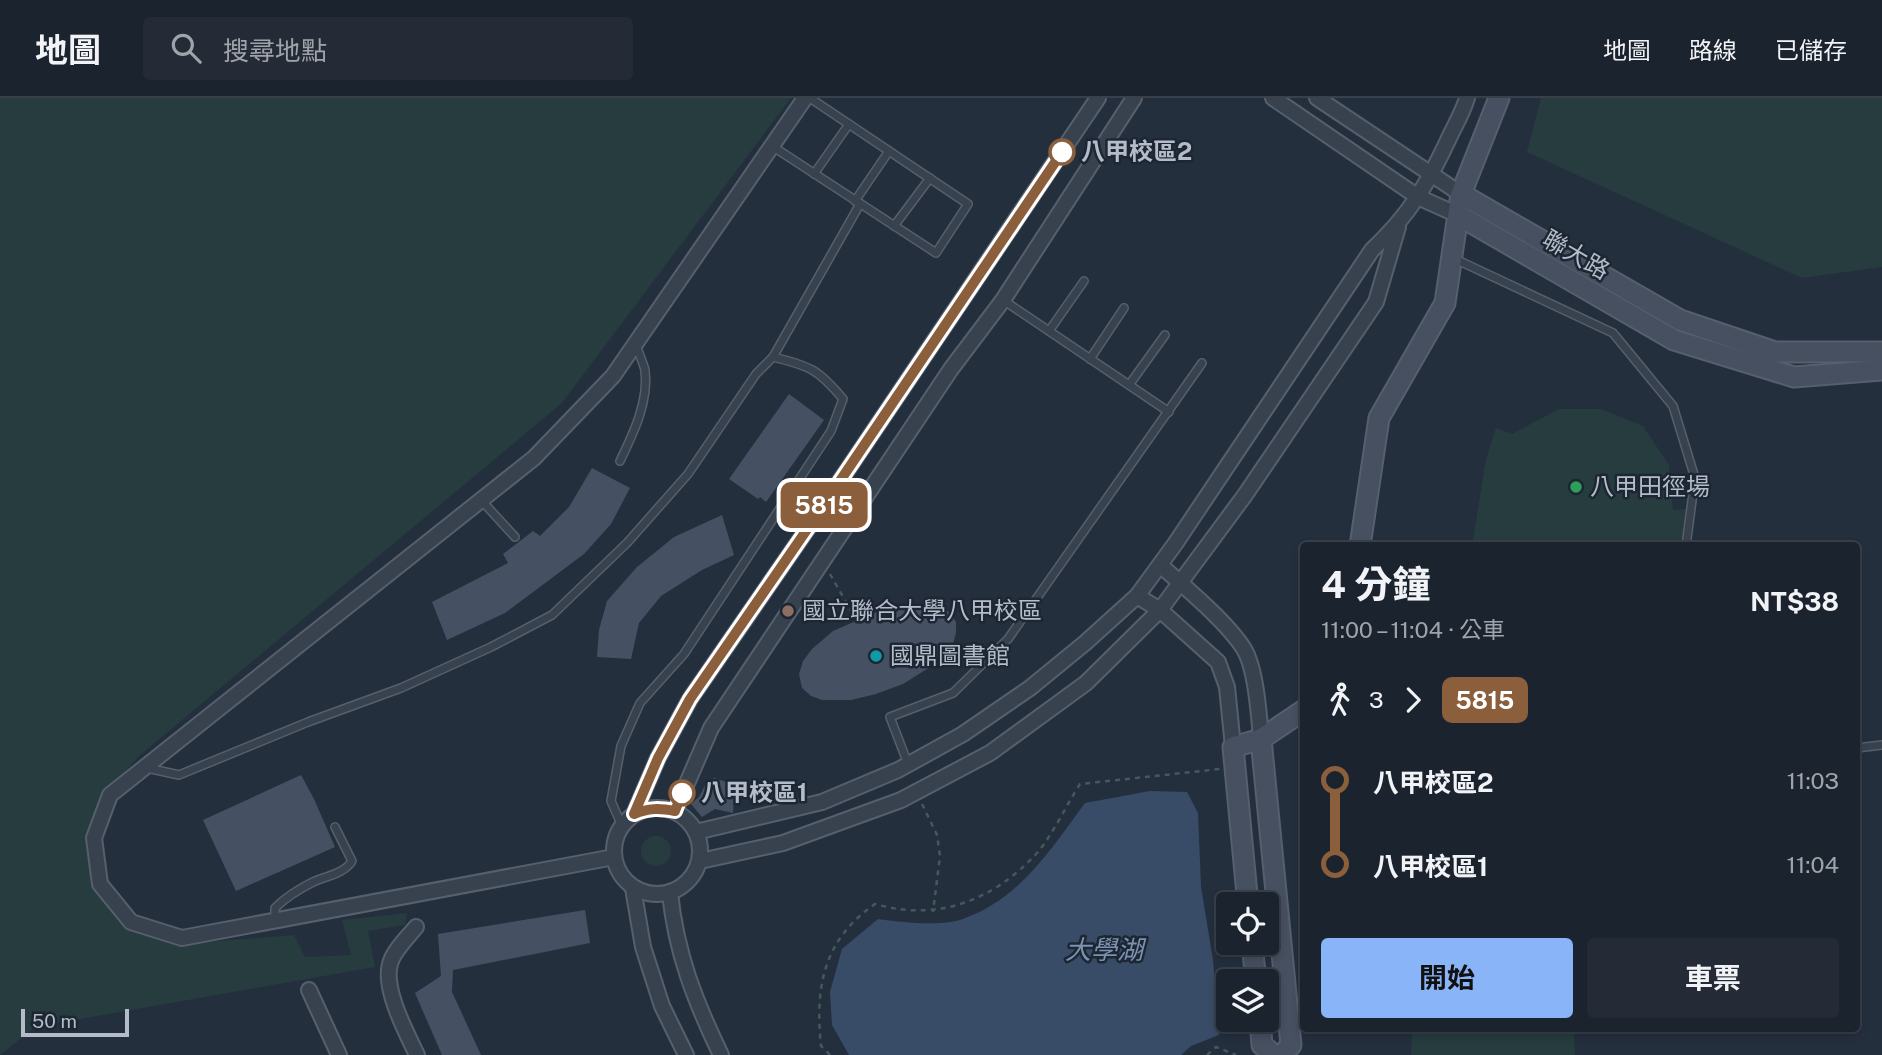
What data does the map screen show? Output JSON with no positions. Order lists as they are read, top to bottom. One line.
{"streets":{"street":["聯大路"]},"water":["大學湖"],"places":["八甲校區2","八甲田徑場","國立聯合大學八甲校區","國鼎圖書館","八甲校區1"],"lines":["bus line 5815"],"scale_bar":"50 m","page":{"header":"地圖","search":"搜尋地點","nav":["地圖","路線","已儲存"],"on_map":"5815","heading":["4 分鐘","11:00 – 11:04 · 公車","NT$38"],"legs":["3","5815"],"list":[{"name":"八甲校區2","value":"11:03"},{"name":"八甲校區1","value":"11:04"}],"buttons":["開始","車票"],"scale":"50 m"}}
